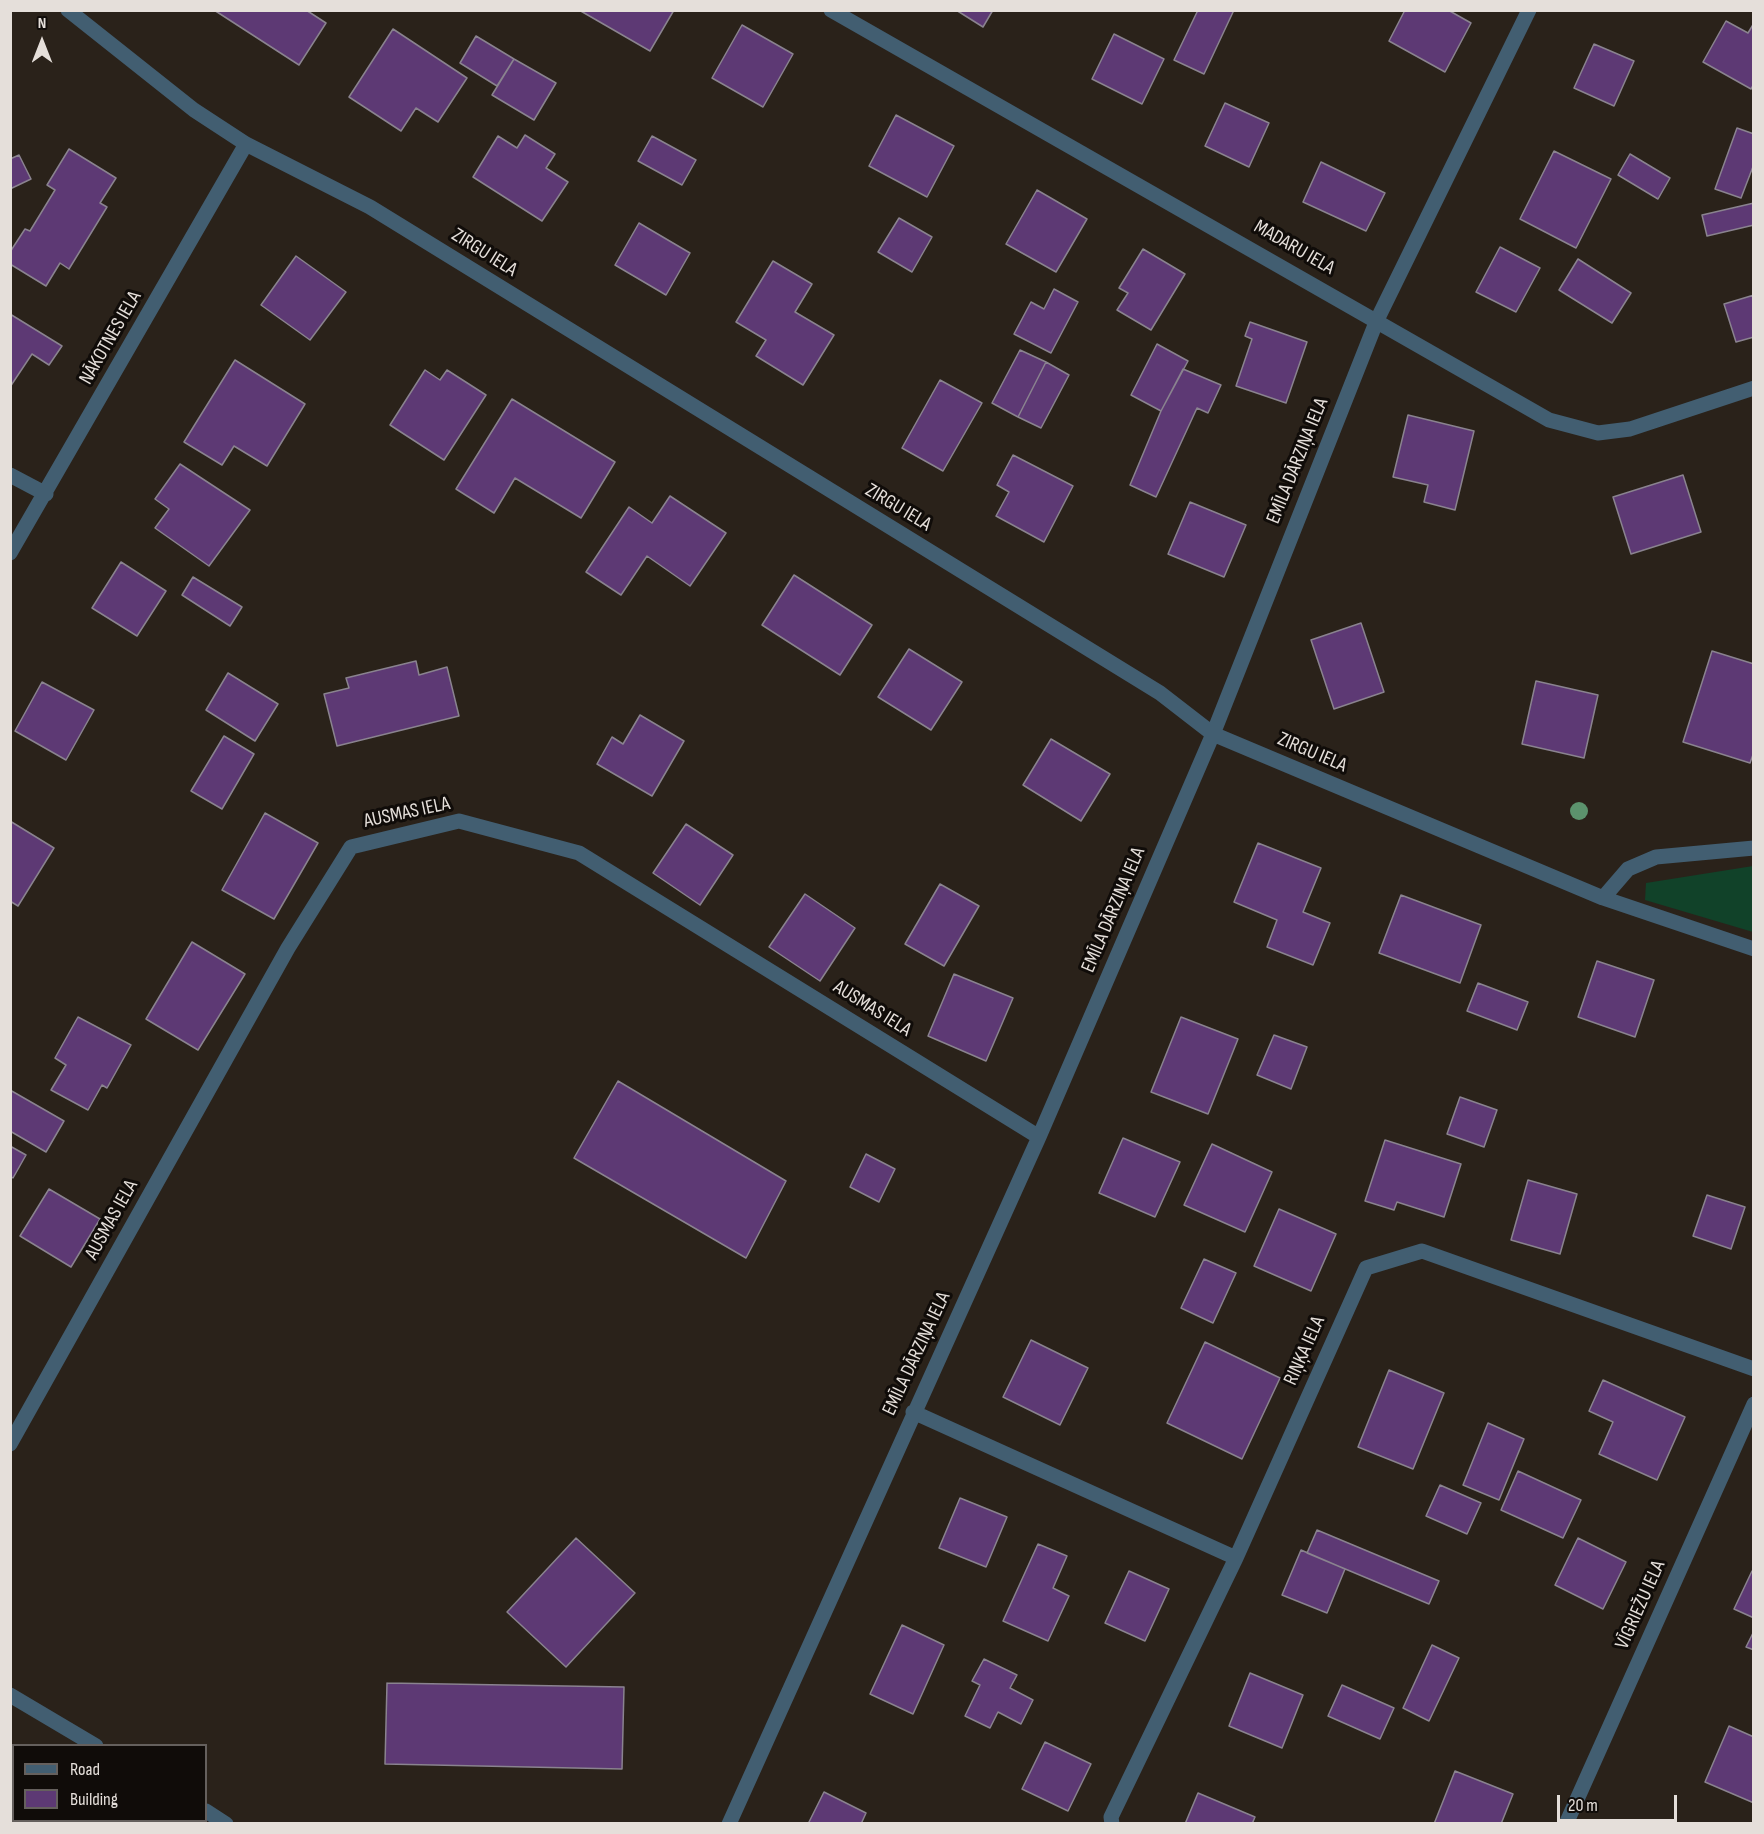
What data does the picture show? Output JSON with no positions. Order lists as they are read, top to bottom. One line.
{"streets":{"street":["MADARU IELA","ZIRGU IELA","NĀKOTNES IELA","EMĪLA DĀRZIŅA IELA","AUSMAS IELA","RIŅĶA IELA","VĪGRIEŽU IELA"]},"crossings":[["MADARU IELA","EMĪLA DĀRZIŅA IELA"],["ZIRGU IELA","NĀKOTNES IELA"],["ZIRGU IELA","EMĪLA DĀRZIŅA IELA"],["EMĪLA DĀRZIŅA IELA","AUSMAS IELA"]],"legend":["Road","Building"],"scale_bar":"20 m","north":"top"}
